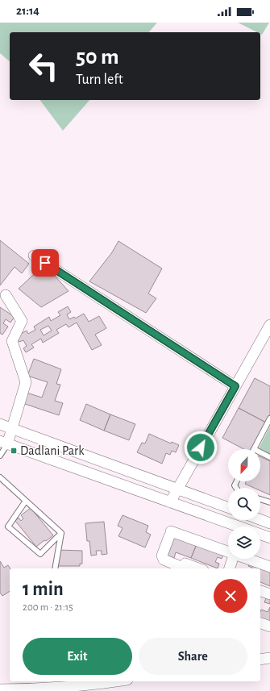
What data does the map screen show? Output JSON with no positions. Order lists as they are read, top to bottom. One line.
{"places":{"transit":["Dadlani Park"]},"north":"bottom","page":{"status":"21:14","turn":["50 m","Turn left"],"heading":["1 min","200 m · 21:15"],"buttons":["Exit","Share"]}}
